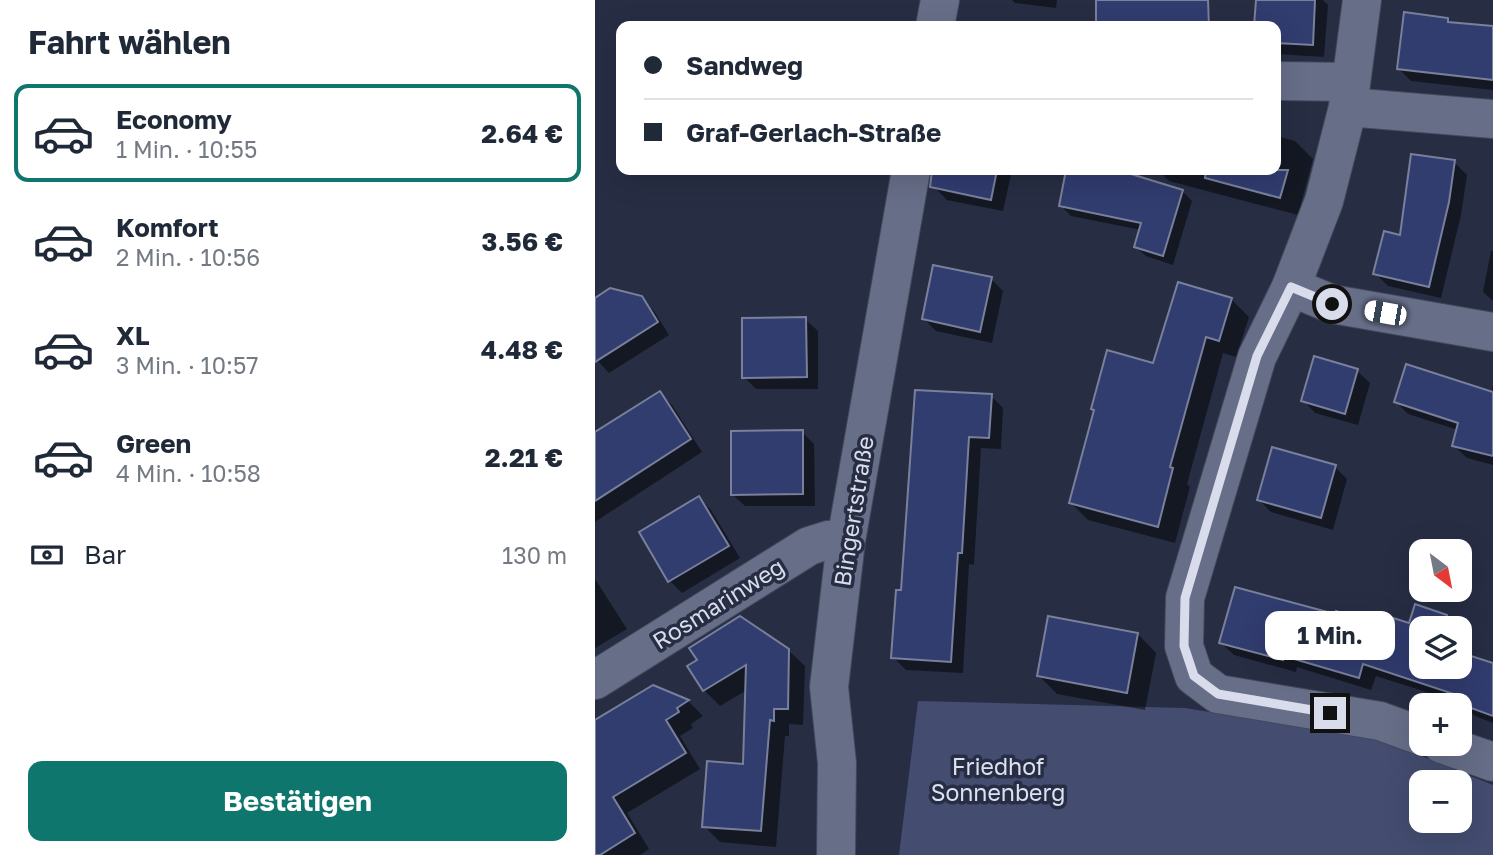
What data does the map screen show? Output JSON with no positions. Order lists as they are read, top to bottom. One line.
{"streets":{"street":["Bingertstraße","Rosmarinweg"]},"crossings":[["Bingertstraße","Rosmarinweg"]],"parks":["Friedhof Sonnenberg"],"north":"bottom right","page":{"heading":"Fahrt wählen","banner":["Sandweg","Graf-Gerlach-Straße"],"list":[{"name":"Economy","note":"1 Min. · 10:55","value":"2.64 €"},{"name":"Komfort","note":"2 Min. · 10:56","value":"3.56 €"},{"name":"XL","note":"3 Min. · 10:57","value":"4.48 €"},{"name":"Green","note":"4 Min. · 10:58","value":"2.21 €"}],"pay":["Bar","130 m"],"map_buttons":["+","−"],"bubble":"1 Min.","buttons":"Bestätigen"}}
